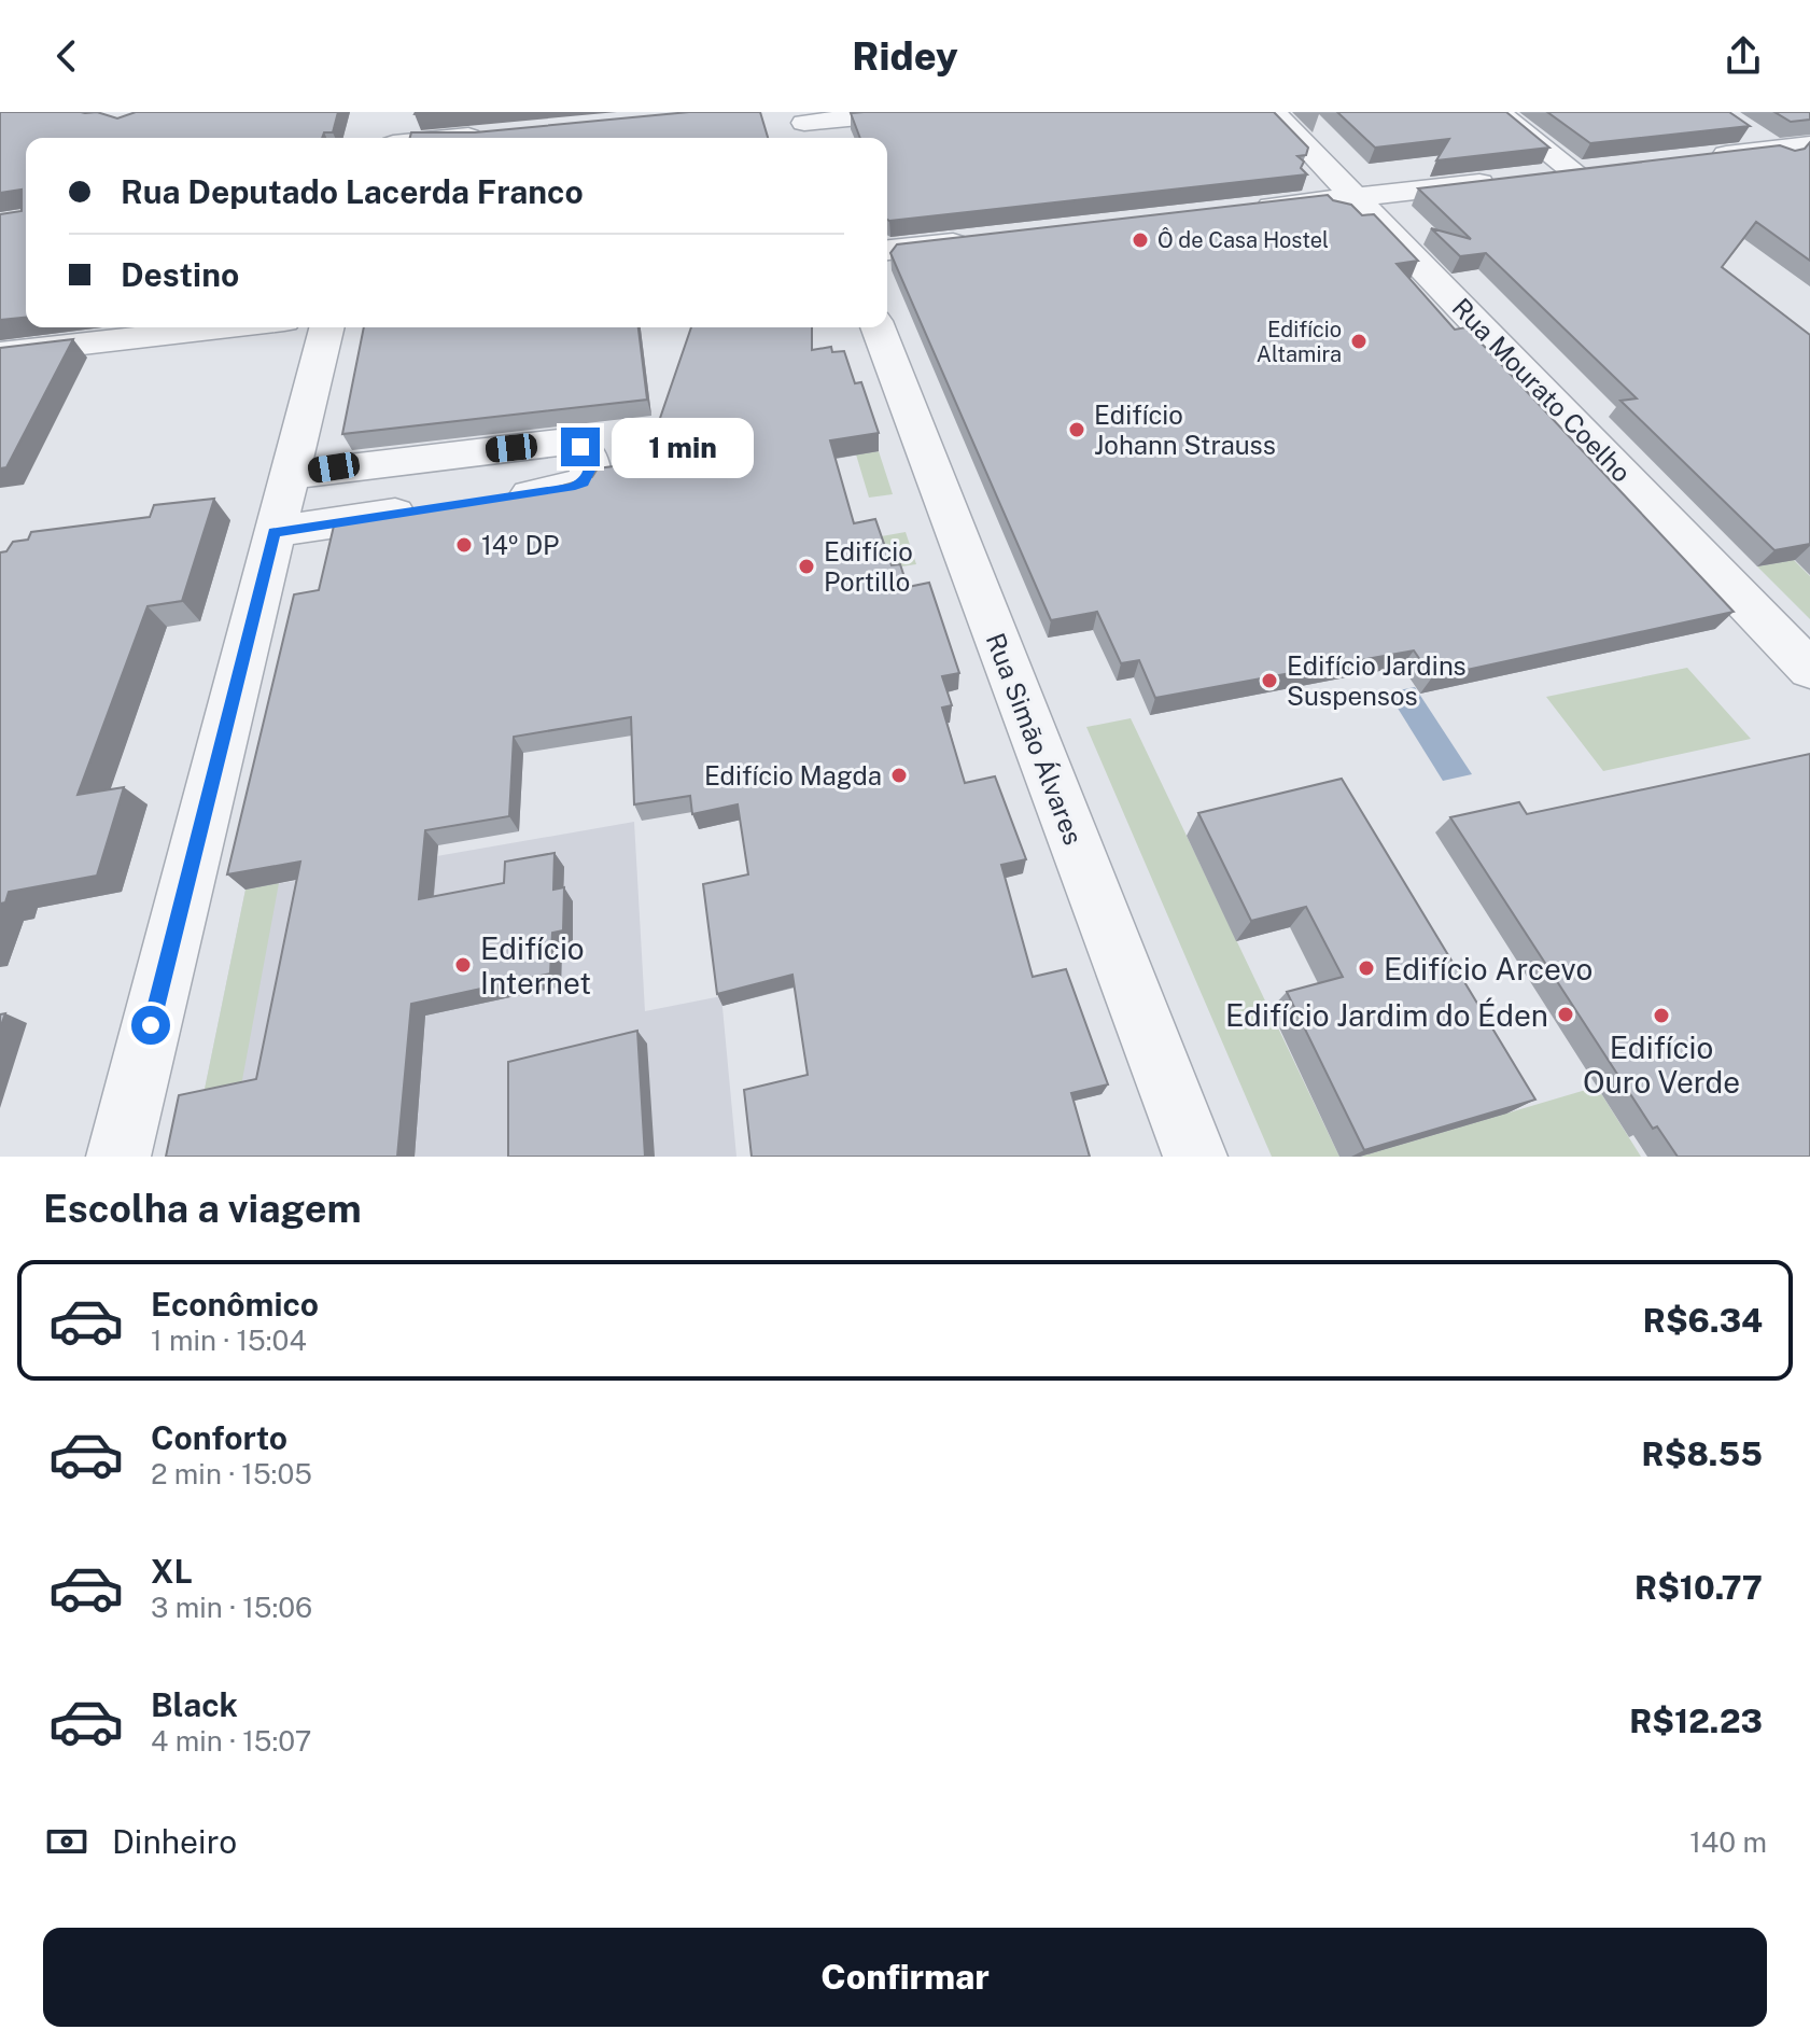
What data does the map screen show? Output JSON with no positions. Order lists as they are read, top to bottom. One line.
{"streets":{"street":["Rua Mourato Coelho","Rua Simão Álvares"]},"places":["Ô de Casa Hostel","Edifício Altamira","Edifício Johann Strauss","14º DP","Edifício Portillo","Edifício Jardins Suspensos","Edifício Magda","Edifício Internet","Edifício Arcevo","Edifício Jardim do Éden","Edifício Ouro Verde"],"page":{"header":"Ridey","banner":["Rua Deputado Lacerda Franco","Destino"],"bubble":"1 min","heading":"Escolha a viagem","list":[{"name":"Econômico","note":"1 min · 15:04","value":"R$6.34"},{"name":"Conforto","note":"2 min · 15:05","value":"R$8.55"},{"name":"XL","note":"3 min · 15:06","value":"R$10.77"},{"name":"Black","note":"4 min · 15:07","value":"R$12.23"}],"pay":["Dinheiro","140 m"],"buttons":"Confirmar"}}
